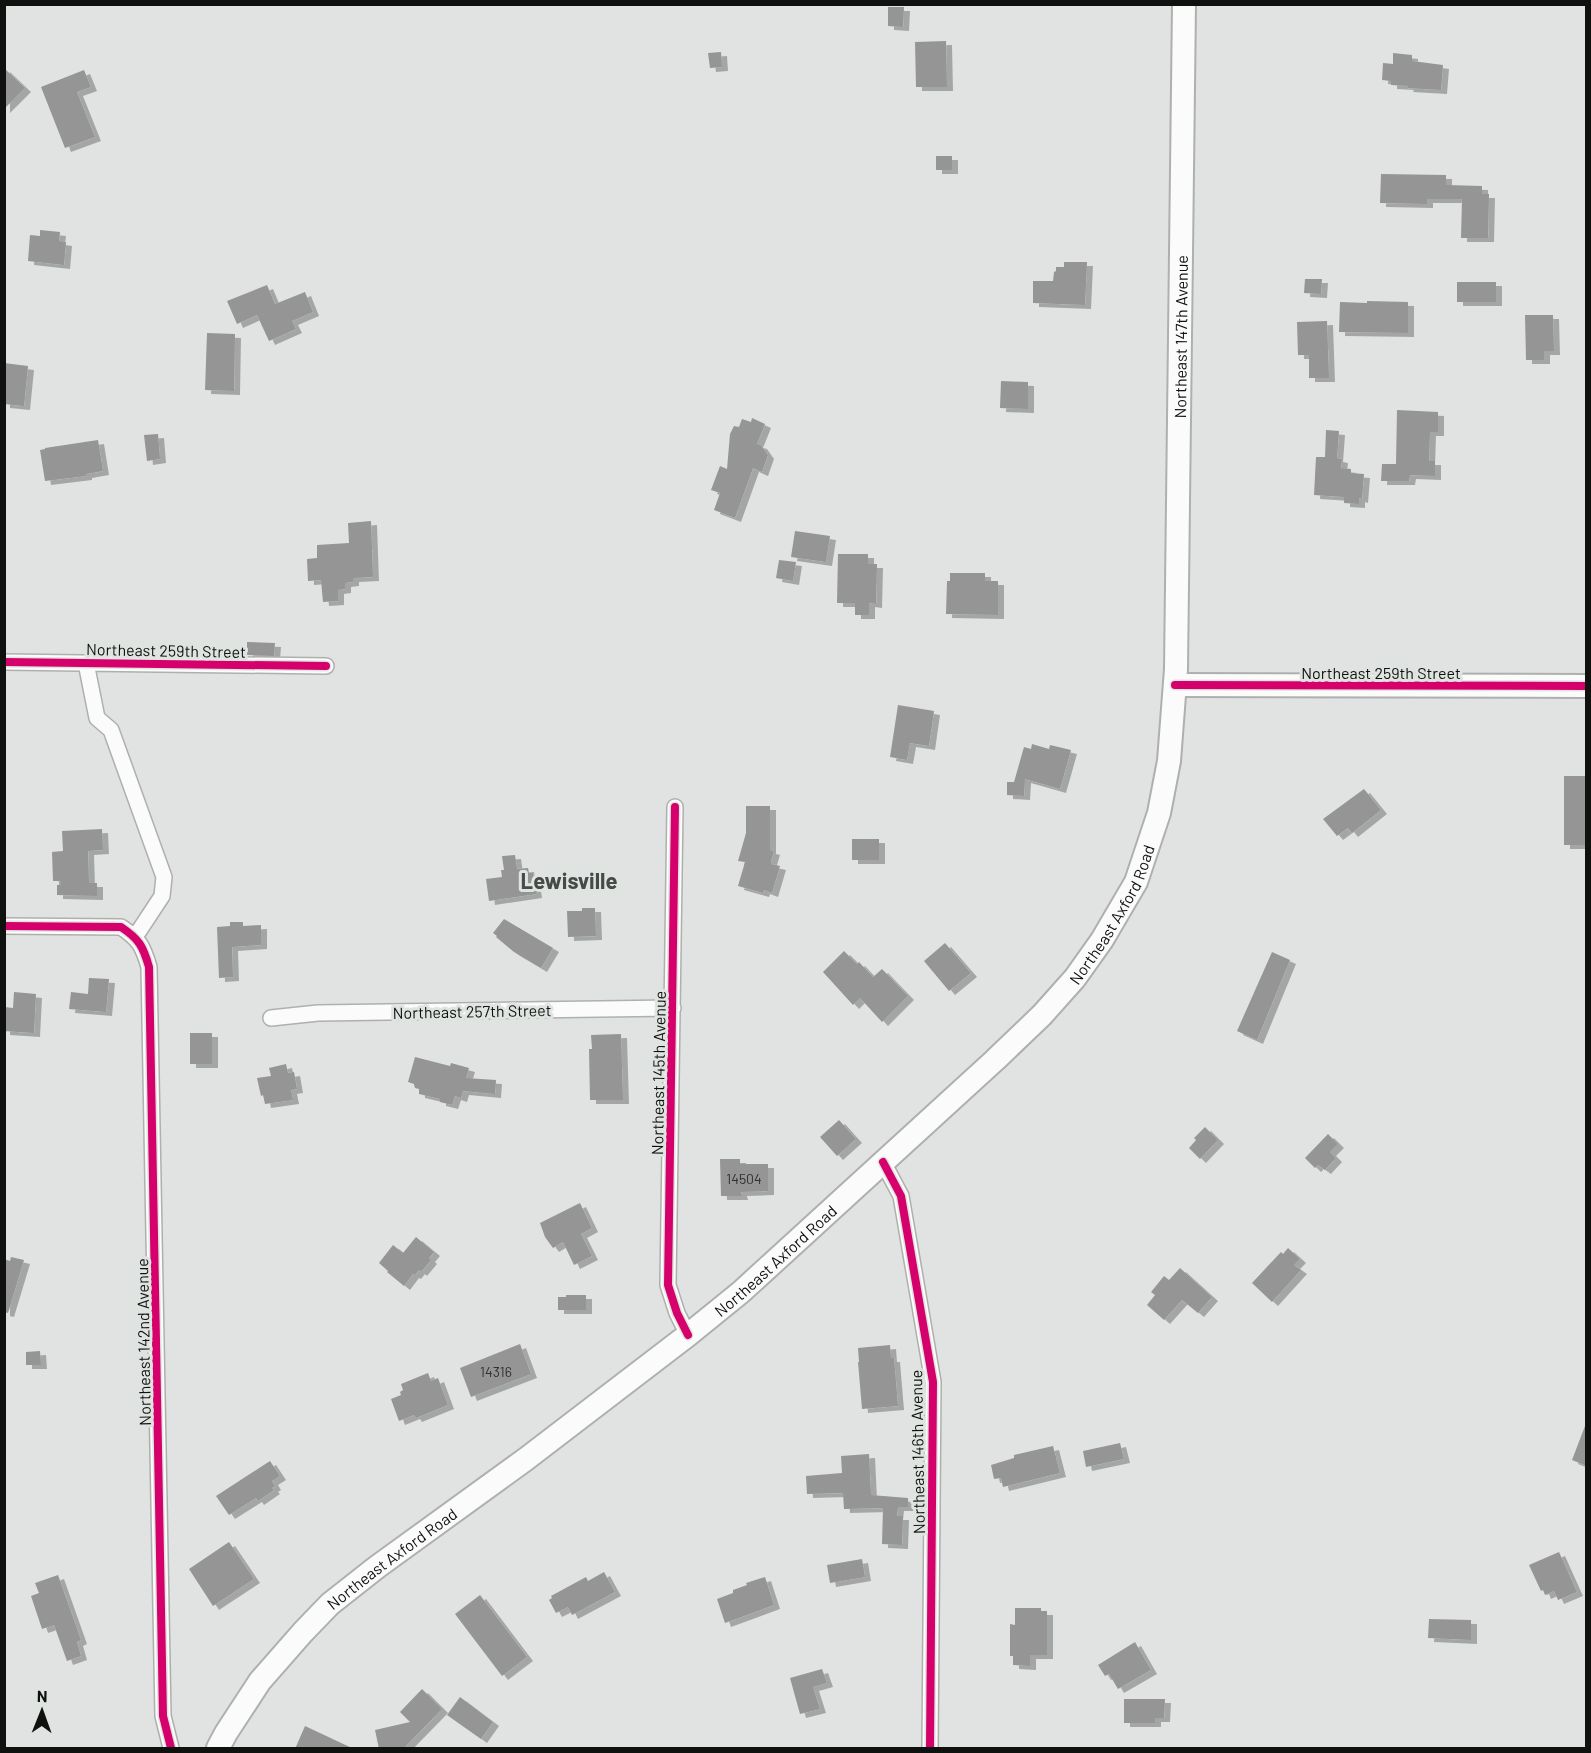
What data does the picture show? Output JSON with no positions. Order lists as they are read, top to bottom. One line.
{"streets":{"main road":["Northeast 147th Avenue","Northeast 259th Street","Northeast Axford Road"],"street":["Northeast 257th Street","Northeast 145th Avenue","Northeast 142nd Avenue","Northeast 146th Avenue"]},"crossings":[["Northeast 147th Avenue","Northeast 259th Street"],["Northeast 147th Avenue","Northeast Axford Road"],["Northeast 259th Street","Northeast Axford Road"],["Northeast Axford Road","Northeast 145th Avenue"],["Northeast Axford Road","Northeast 146th Avenue"],["Northeast 257th Street","Northeast 145th Avenue"]],"districts":["Lewisville"],"house_numbers":["14504","14316"],"north":"top"}
